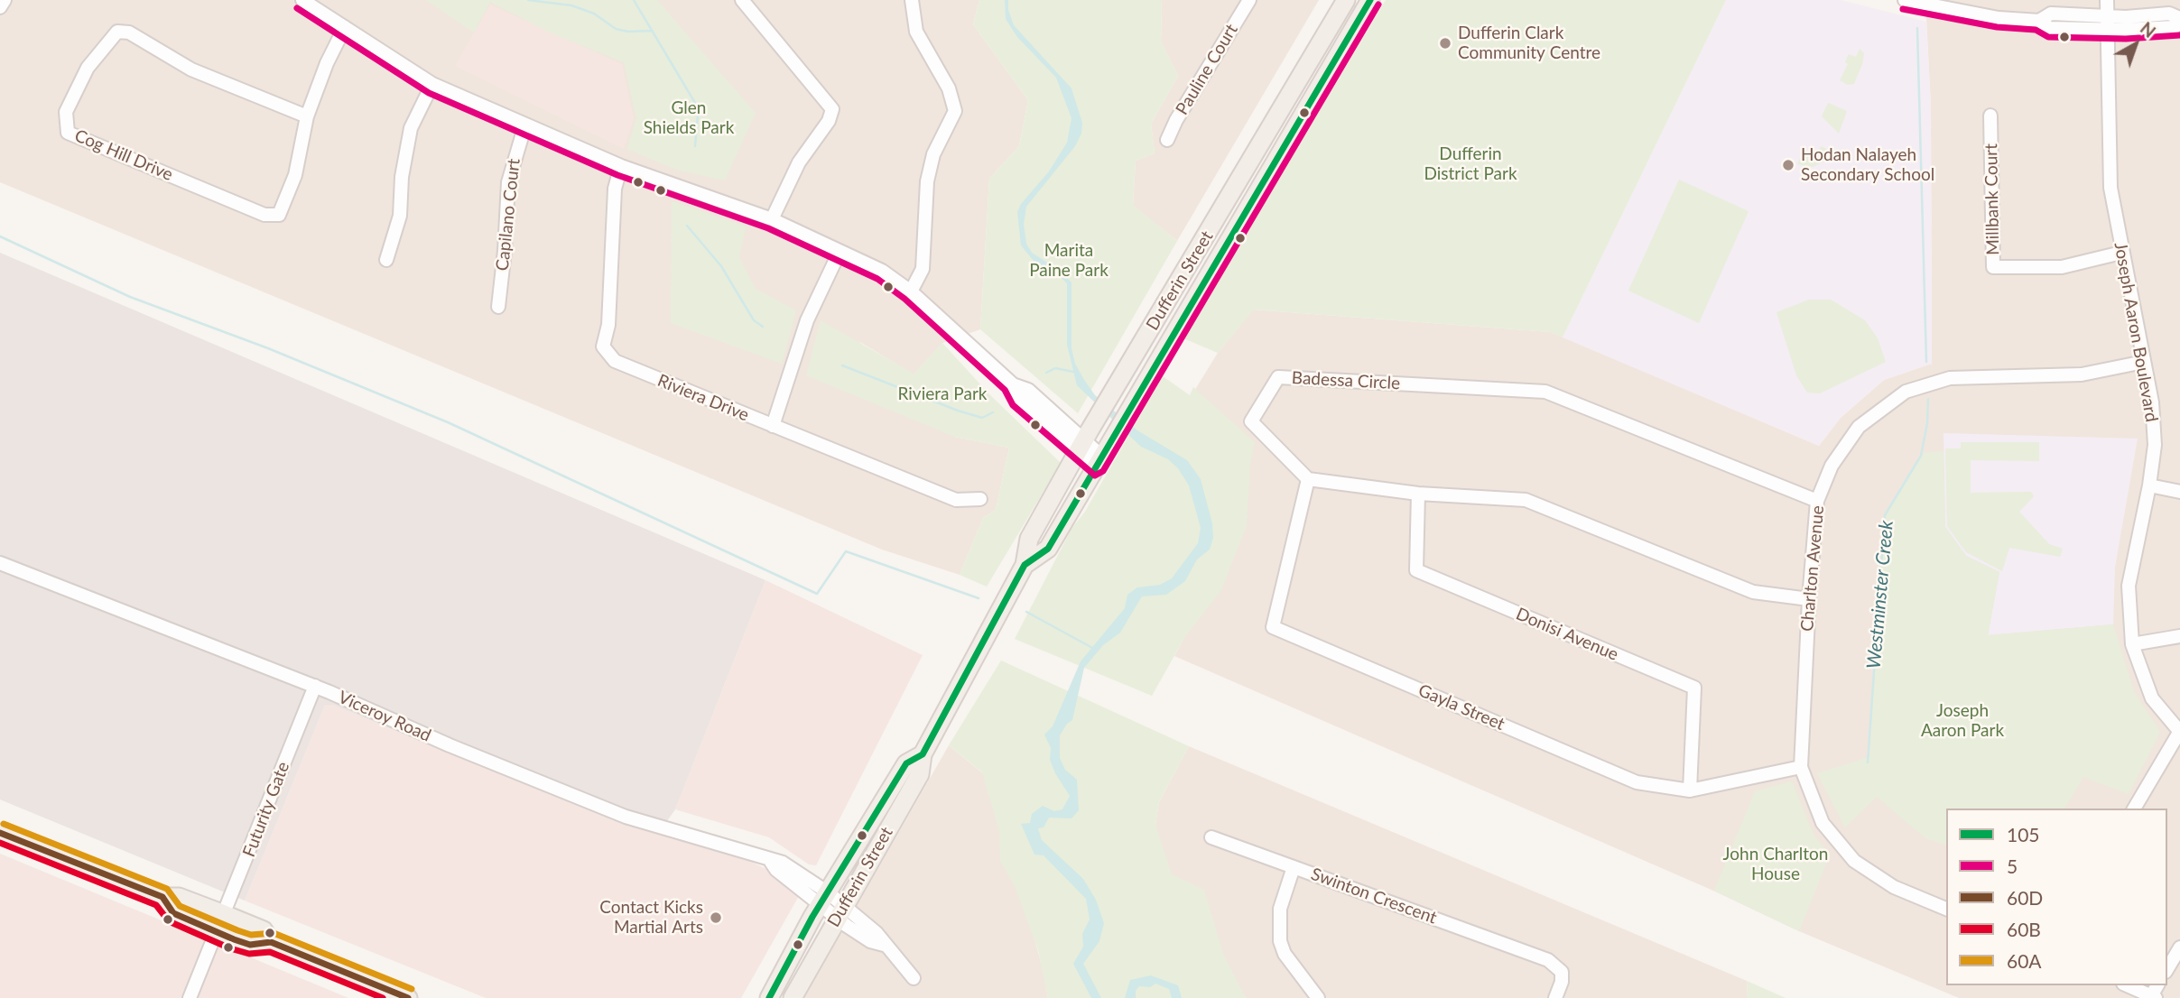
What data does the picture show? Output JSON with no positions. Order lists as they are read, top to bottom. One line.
{"streets":{"main road":["Dufferin Street"],"street":["Pauline Court","Cog Hill Drive","Millbank Court","Capilano Court","Joseph Aaron Boulevard","Badessa Circle","Riviera Drive","Charlton Avenue","Donisi Avenue","Gayla Street","Viceroy Road","Futurity Gate","Swinton Crescent"]},"crossings":[["Millbank Court","Joseph Aaron Boulevard"],["Dufferin Street","Viceroy Road"],["Joseph Aaron Boulevard","Charlton Avenue"],["Badessa Circle","Charlton Avenue"],["Badessa Circle","Gayla Street"],["Charlton Avenue","Gayla Street"],["Donisi Avenue","Gayla Street"],["Viceroy Road","Futurity Gate"]],"water":["Westminster Creek"],"parks":["Glen Shields Park","Dufferin District Park","Marita Paine Park","Riviera Park","Joseph Aaron Park","John Charlton House"],"places":["Dufferin Clark Community Centre","Hodan Nalayeh Secondary School","Contact Kicks Martial Arts"],"lines":["transit line 105","transit line 5","transit line 60A","transit line 60D","transit line 60B"],"legend":["105","5","60D","60B","60A"],"north":"top right"}
